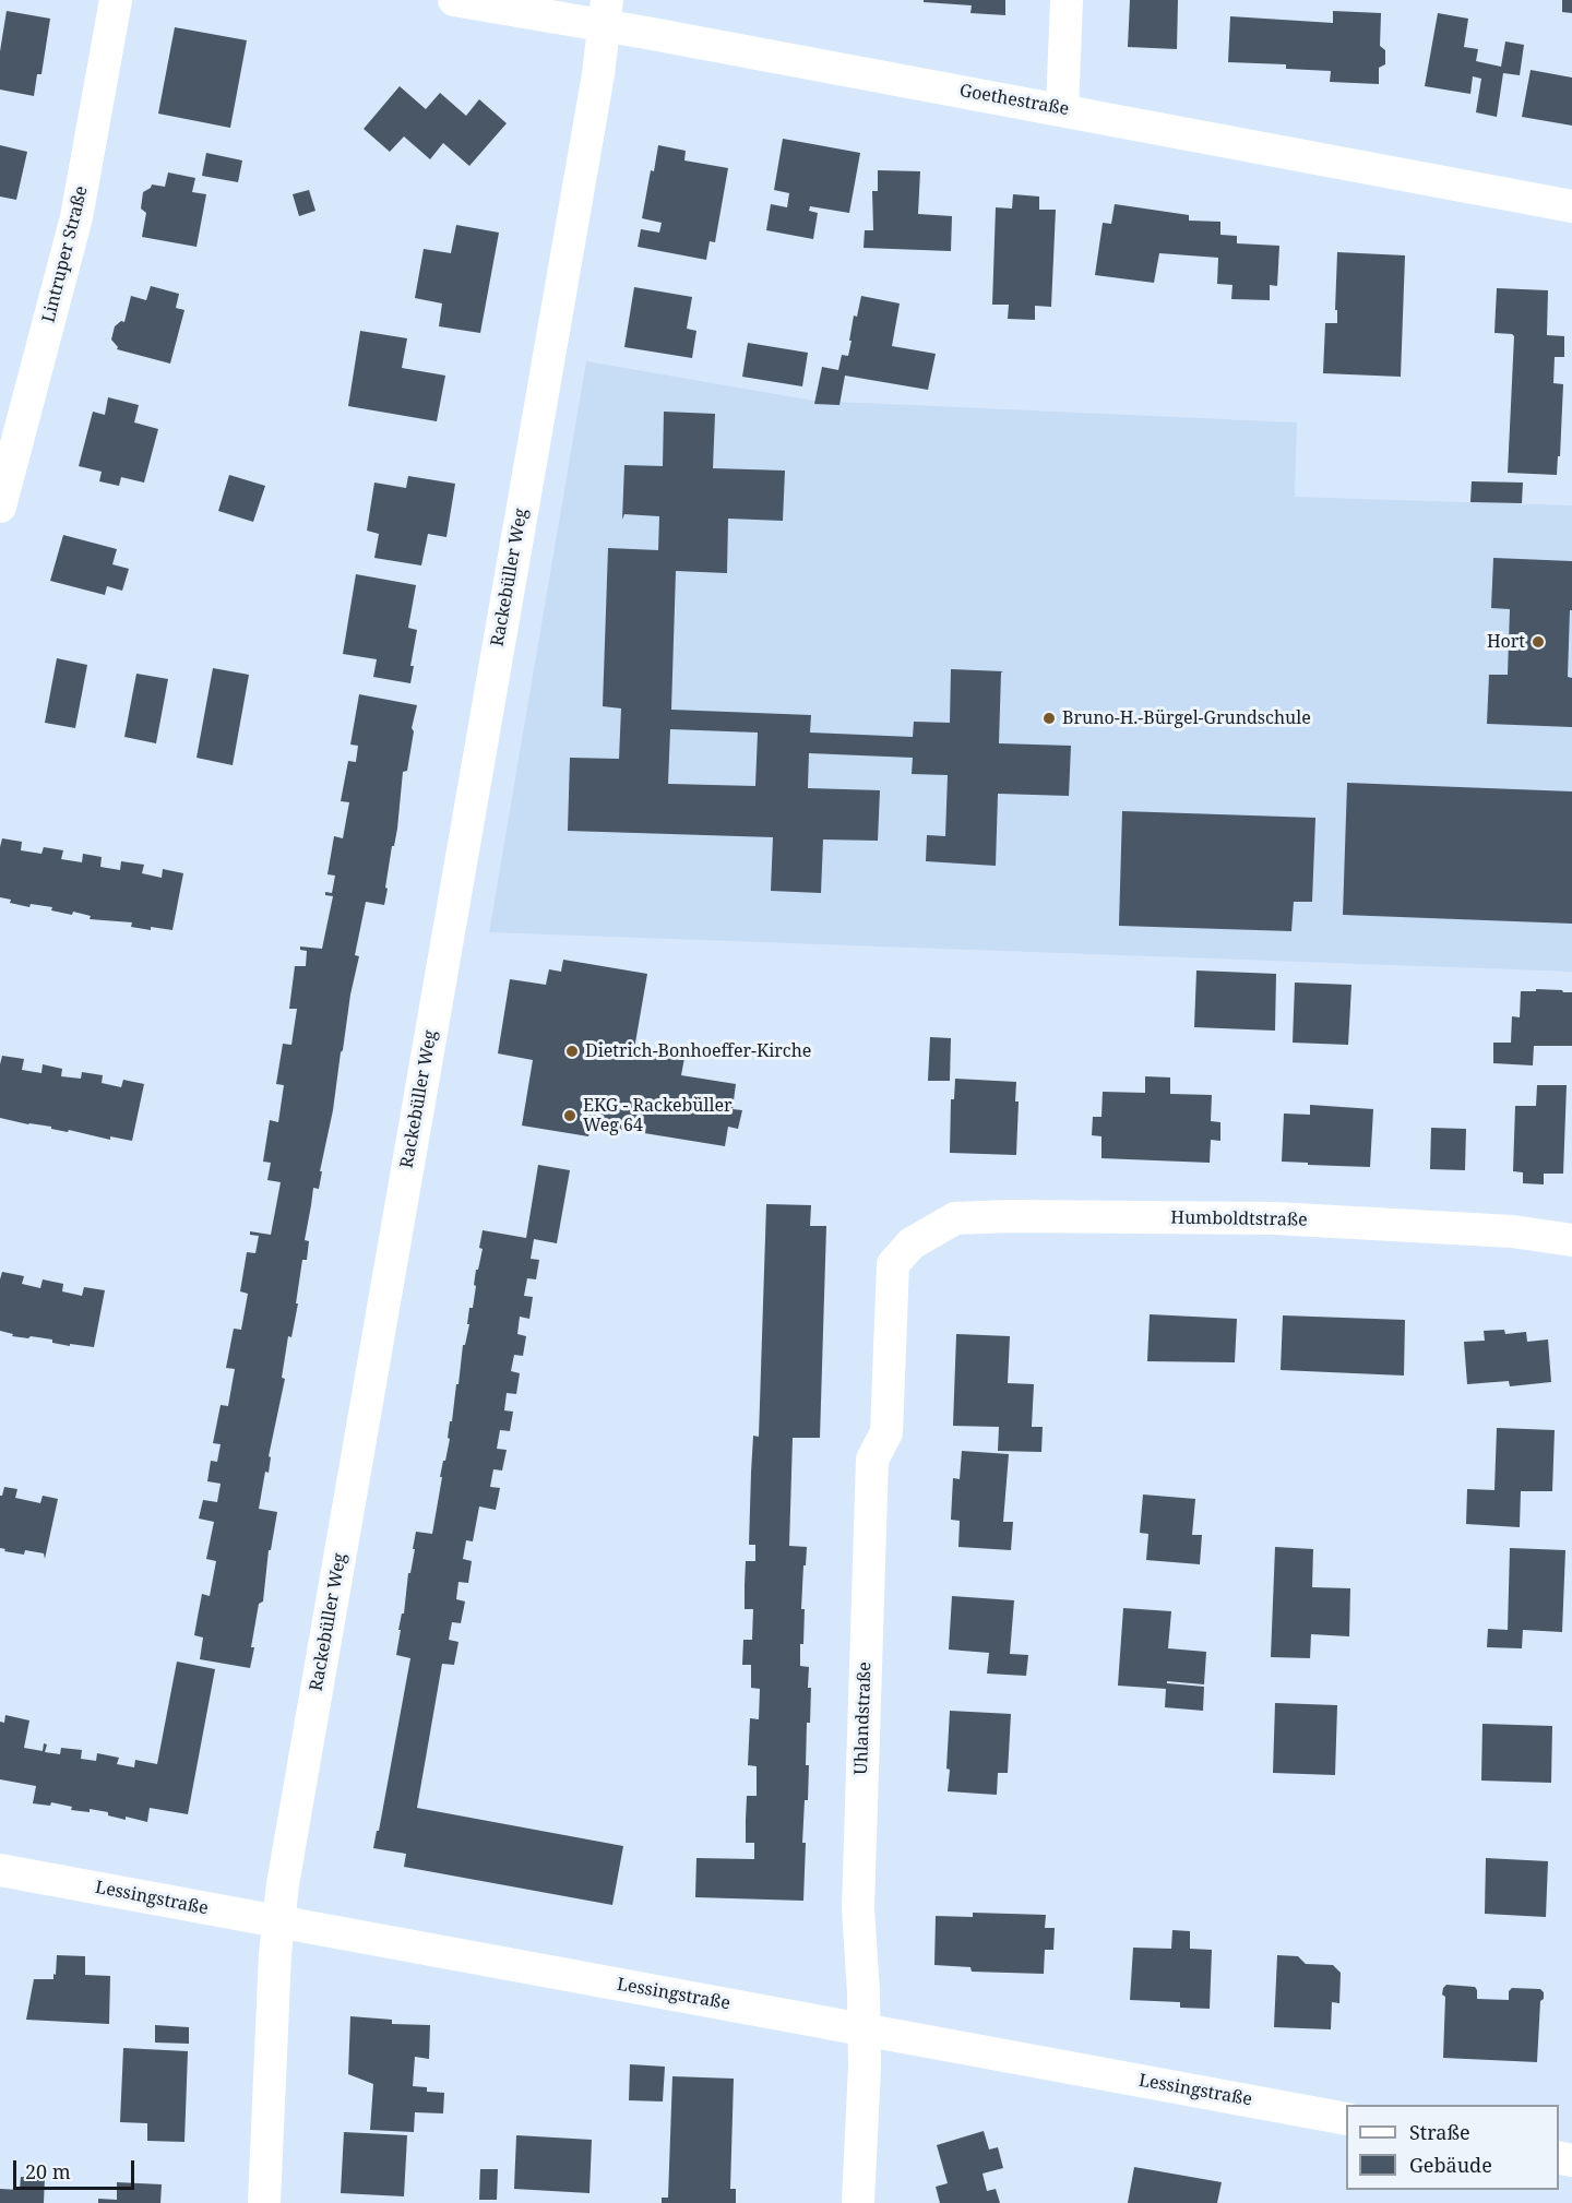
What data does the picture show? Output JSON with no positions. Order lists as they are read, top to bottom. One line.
{"streets":{"street":["Goethestraße","Lintruper Straße","Rackebüller Weg","Humboldtstraße","Uhlandstraße","Lessingstraße"]},"crossings":[["Goethestraße","Rackebüller Weg"],["Rackebüller Weg","Lessingstraße"],["Humboldtstraße","Uhlandstraße"],["Uhlandstraße","Lessingstraße"]],"places":["Hort","Bruno-H.-Bürgel-Grundschule","Dietrich-Bonhoeffer-Kirche","EKG - Rackebüller Weg 64"],"legend":["Straße","Gebäude"],"scale_bar":"20 m"}
